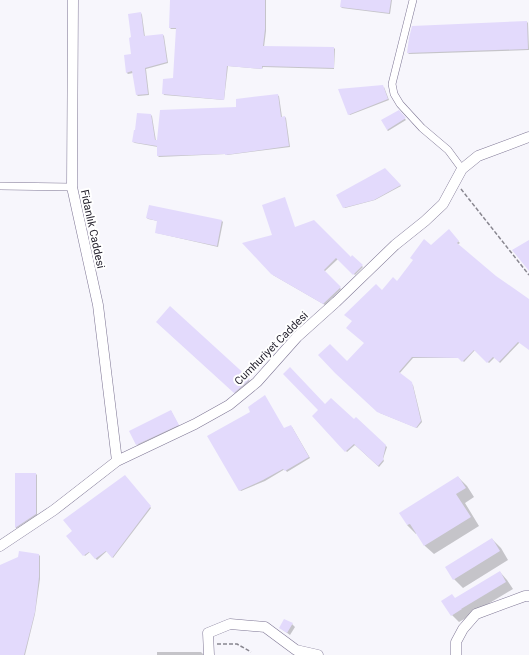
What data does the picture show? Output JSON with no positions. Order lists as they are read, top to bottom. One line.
{"streets":{"street":["Fidanlık Caddesi","Cumhuriyet Caddesi"]},"crossings":[["Fidanlık Caddesi","Cumhuriyet Caddesi"]]}
